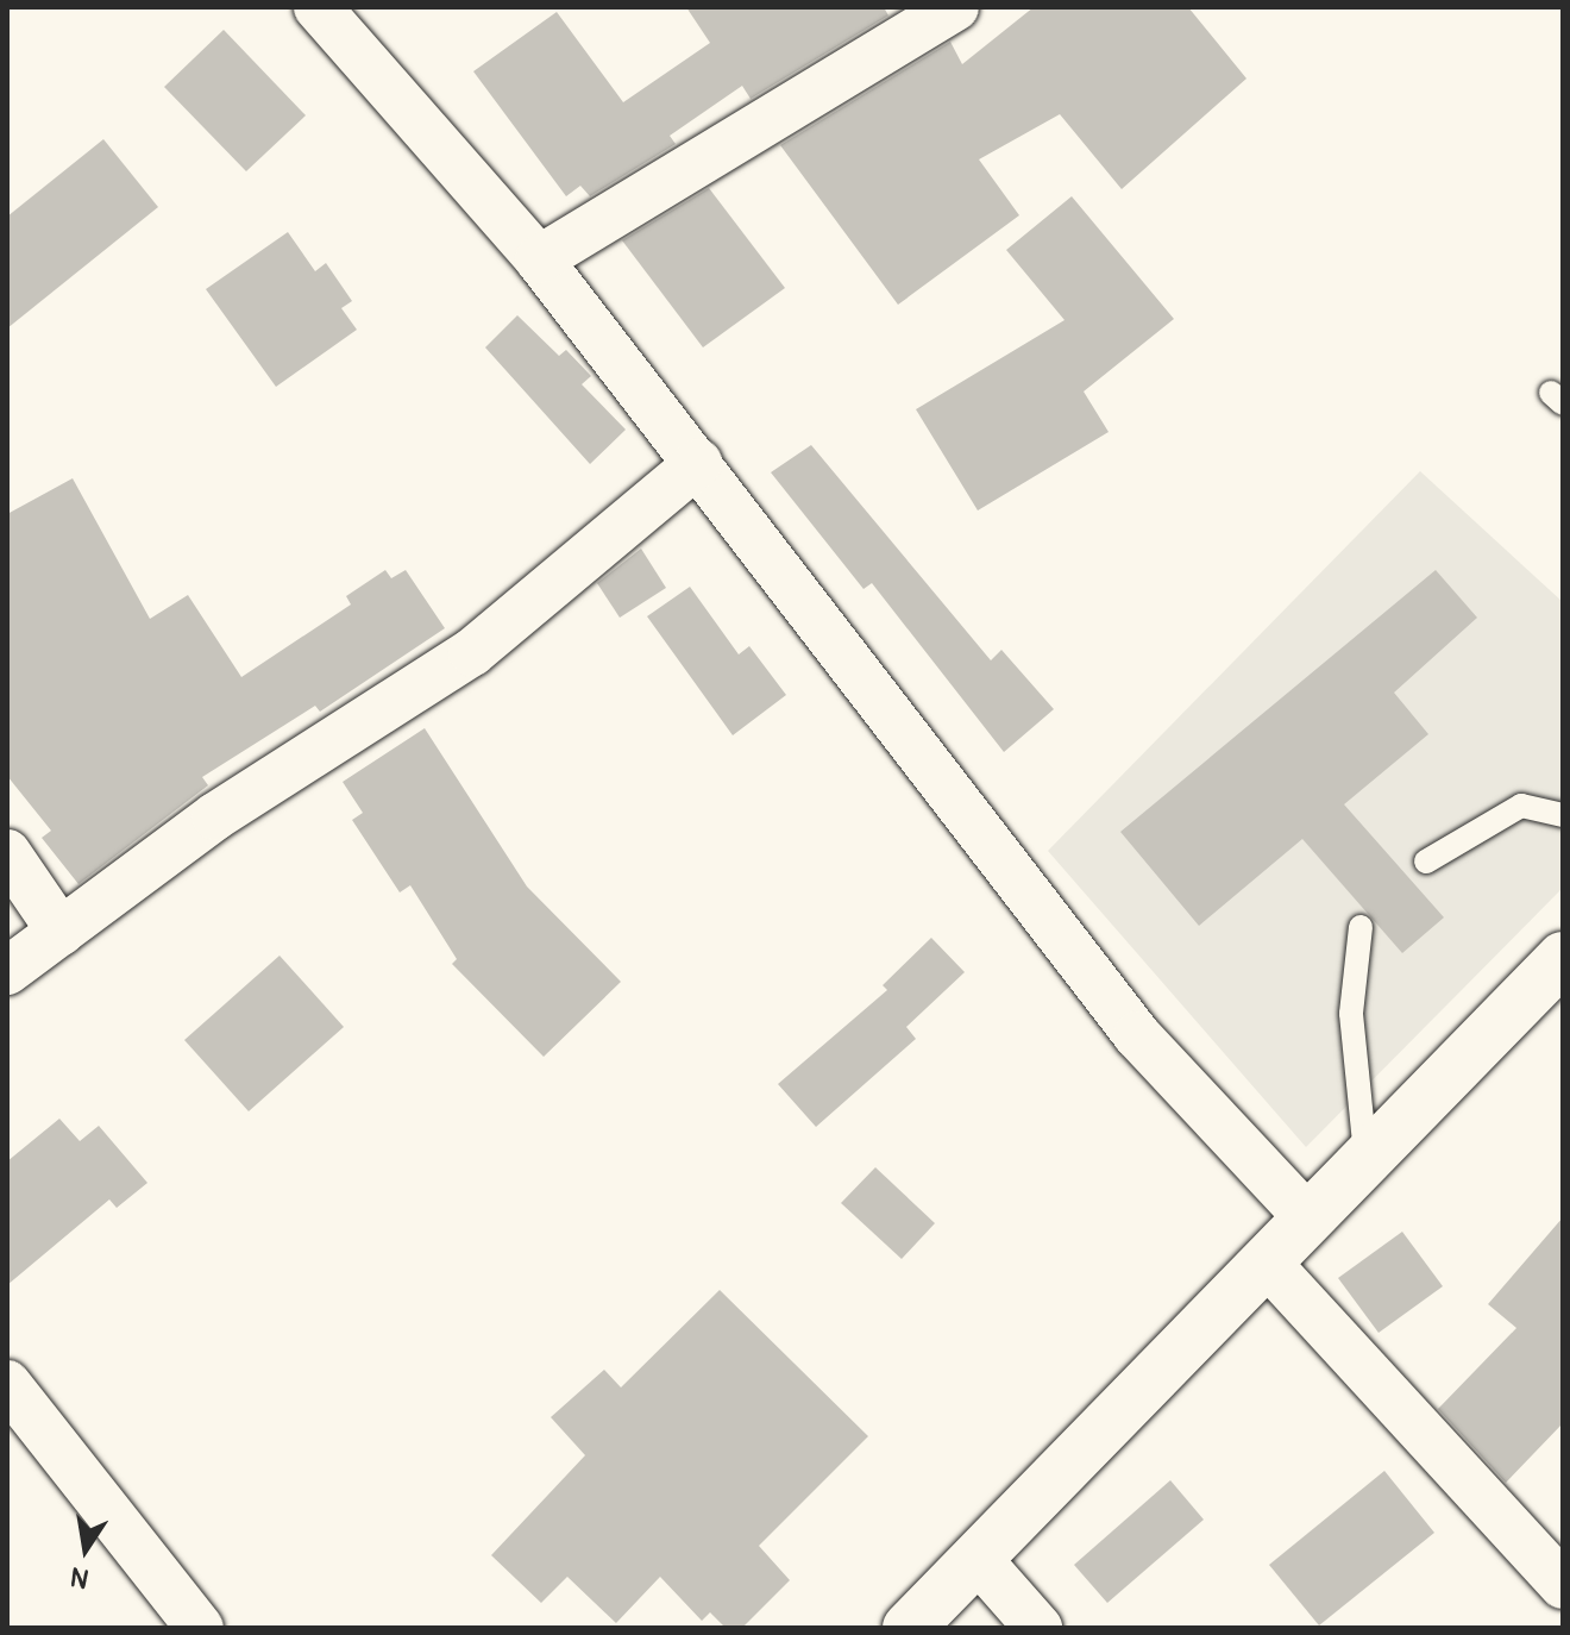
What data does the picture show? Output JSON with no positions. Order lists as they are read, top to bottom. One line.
{"north":"bottom"}
